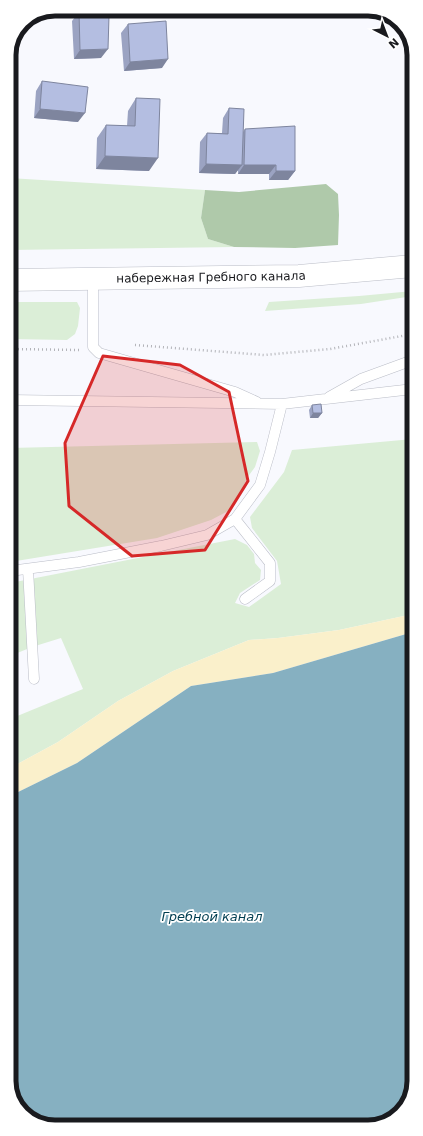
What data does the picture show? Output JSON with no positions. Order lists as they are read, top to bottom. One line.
{"streets":{"street":["набережная Гребного канала"]},"water":["Гребной канал"],"north":"bottom right"}
